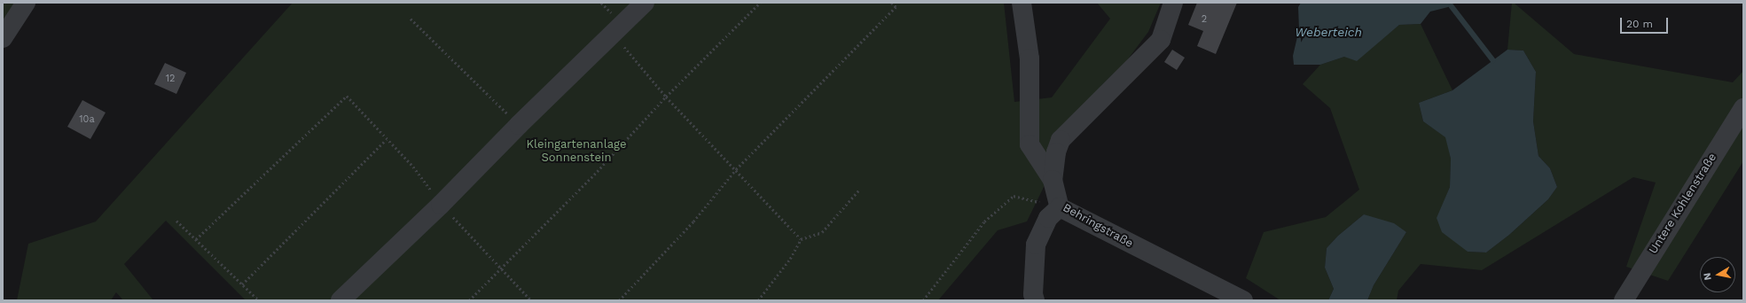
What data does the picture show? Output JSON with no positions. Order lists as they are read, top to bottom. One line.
{"streets":{"street":["Untere Kohlenstraße","Behringstraße"]},"water":["Weberteich"],"parks":["Kleingartenanlage Sonnenstein"],"house_numbers":["2","12","10a"],"scale_bar":"20 m","north":"left"}
